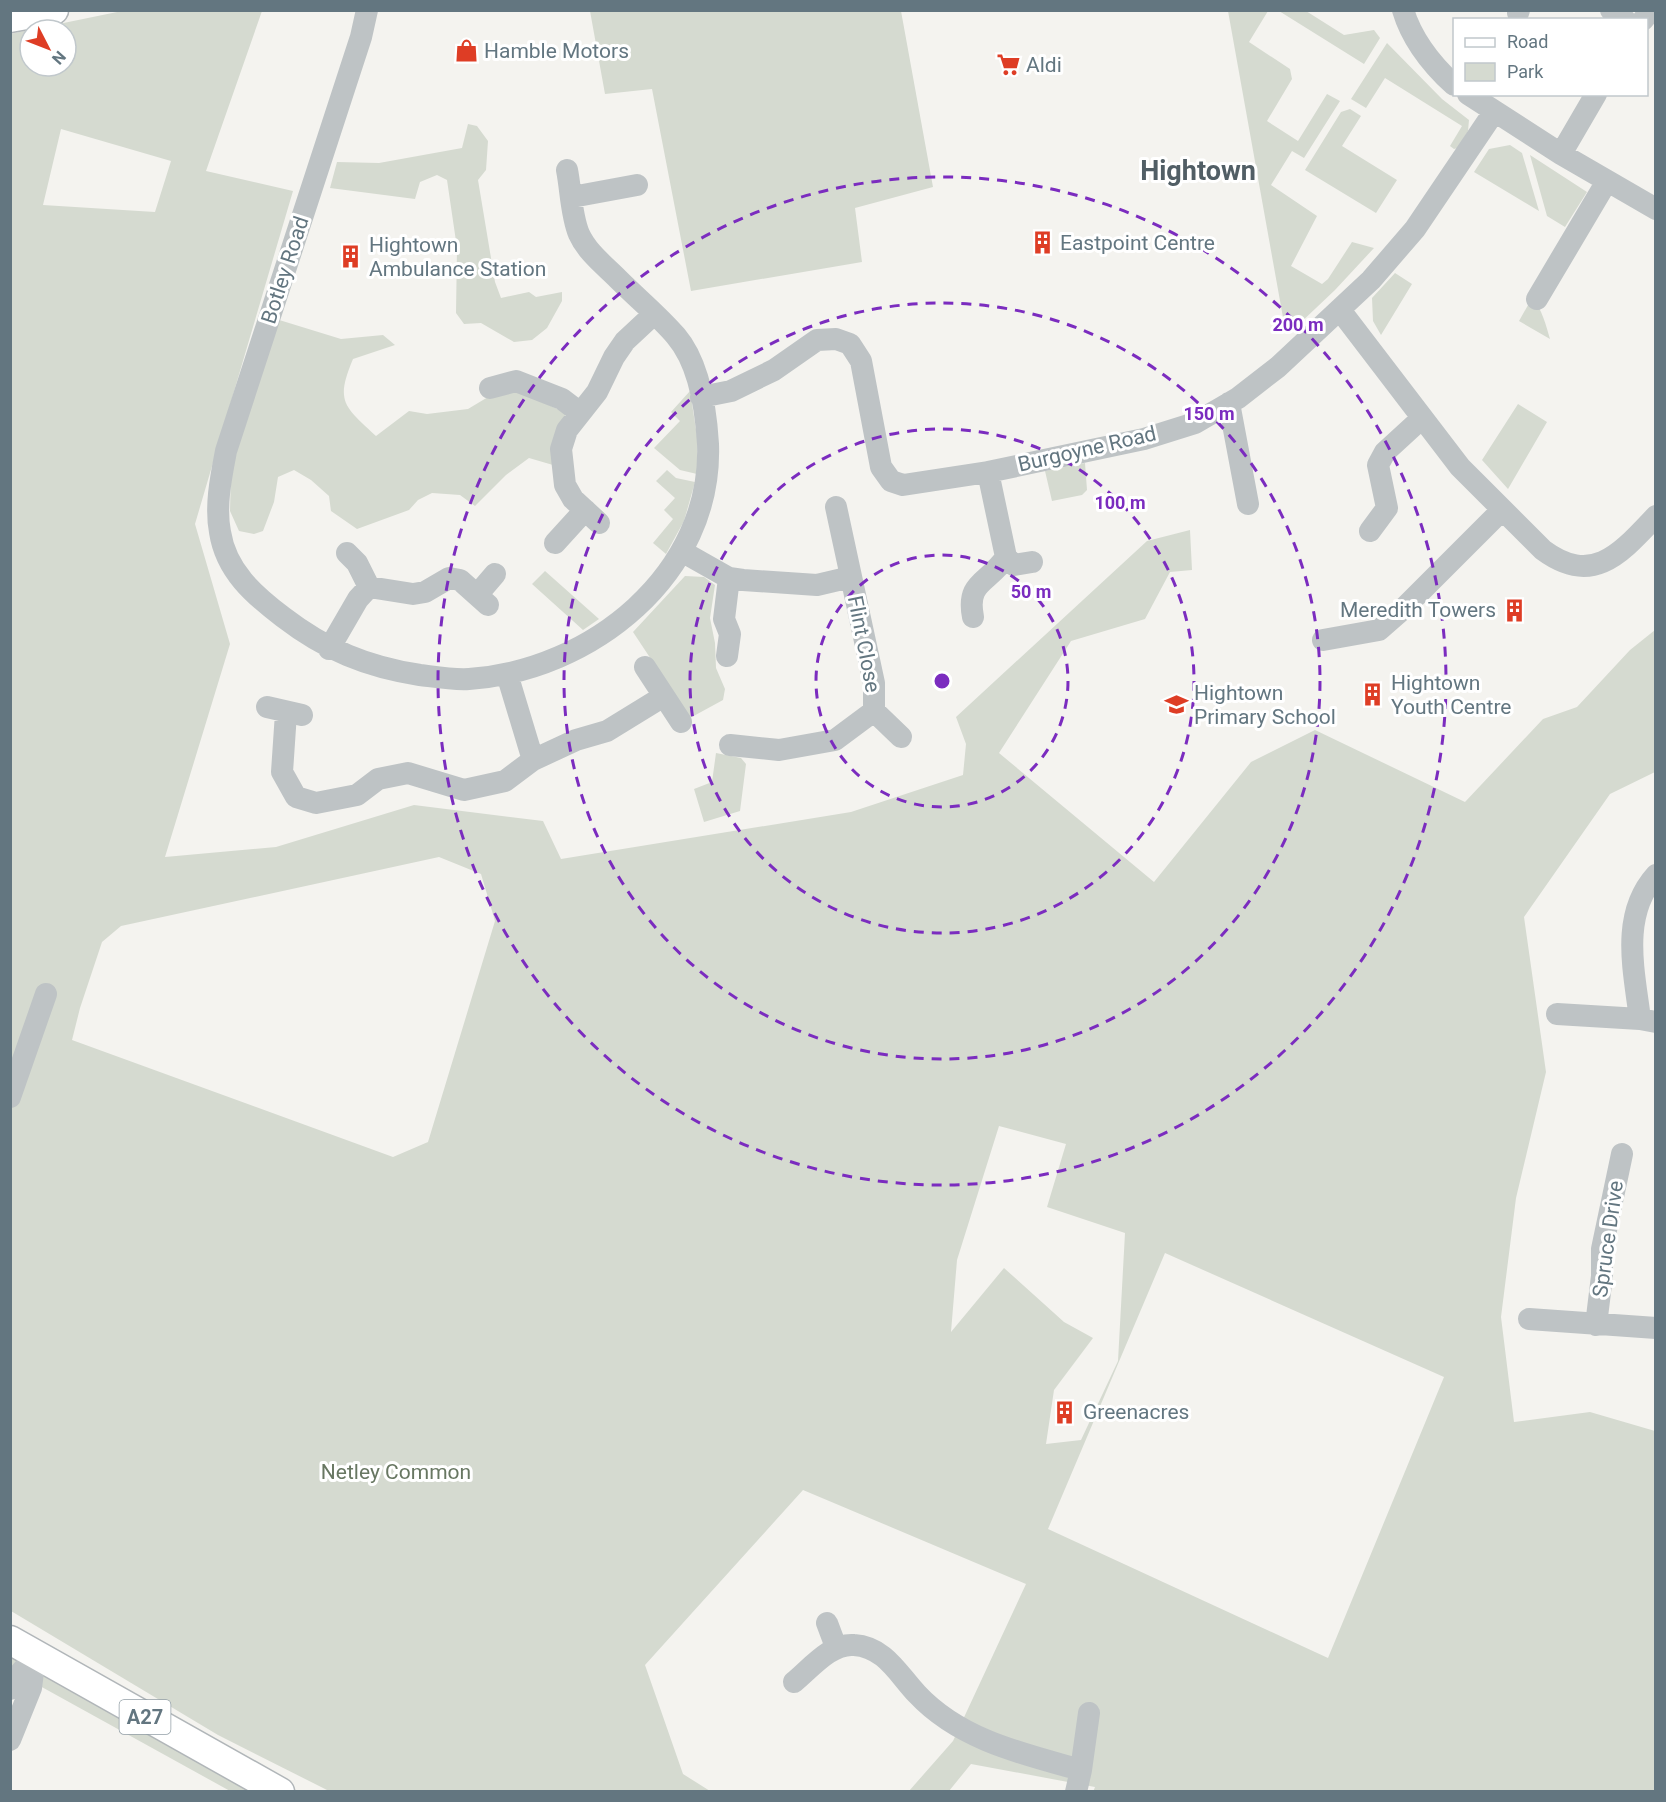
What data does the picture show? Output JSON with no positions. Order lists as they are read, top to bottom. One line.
{"streets":{"main road":["A27"],"street":["Botley Road","Burgoyne Road","Flint Close","Spruce Drive"]},"districts":["Hightown"],"parks":["Netley Common"],"places":{"shop":["Hamble Motors"],"supermarket":["Aldi"],"building":["Eastpoint Centre","Hightown Ambulance Station","Meredith Towers","Hightown Youth Centre","Greenacres"],"school or university":["Hightown Primary School"]},"legend":["Road","Park"],"north":"bottom right","rings":["200 m","150 m","100 m","50 m"]}
